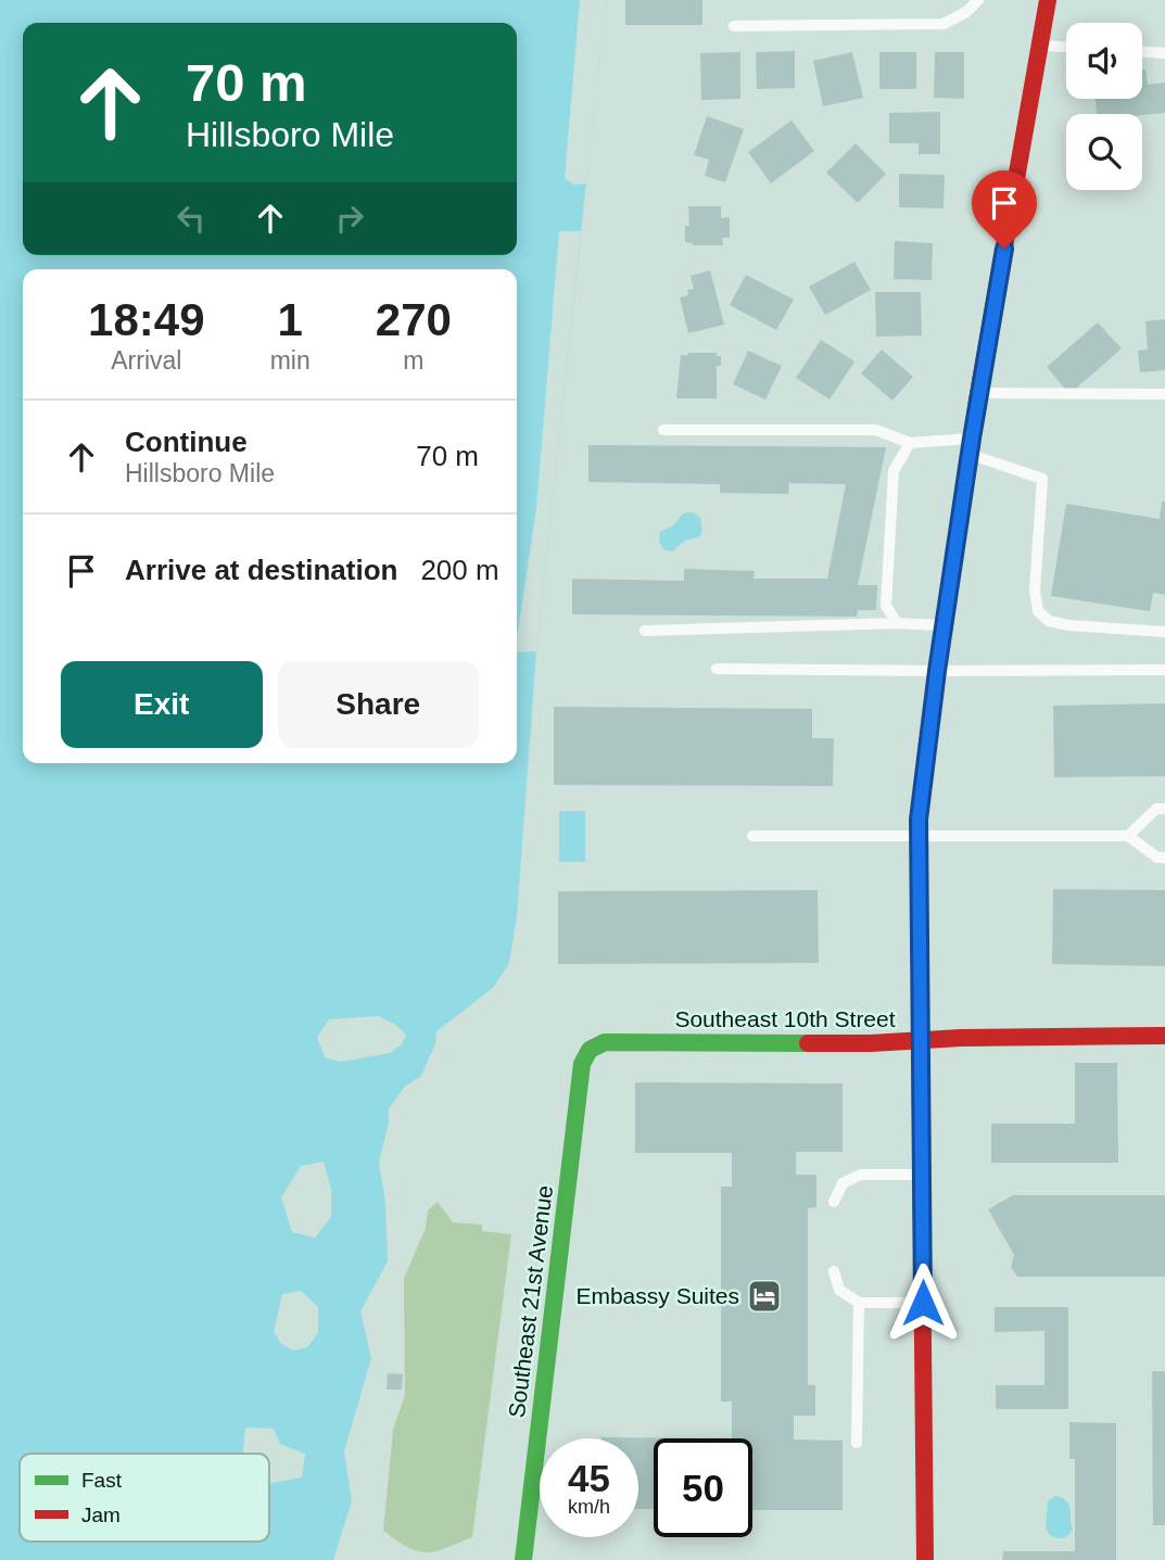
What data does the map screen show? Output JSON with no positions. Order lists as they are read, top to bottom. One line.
{"streets":{"main road":["Southeast 10th Street","Southeast 21st Avenue"]},"crossings":[["Southeast 10th Street","Southeast 21st Avenue"]],"places":{"hotel":["Embassy Suites"]},"legend":["Fast","Jam"],"page":{"turn":["70 m","Hillsboro Mile"],"eta":["18:49","Arrival","1","min","270","m"],"list":[{"name":"Continue","note":"Hillsboro Mile","value":"70 m"},{"name":"Arrive at destination","value":"200 m"}],"buttons":["Exit","Share"],"speed":"45 km/h","limit":"50"}}
